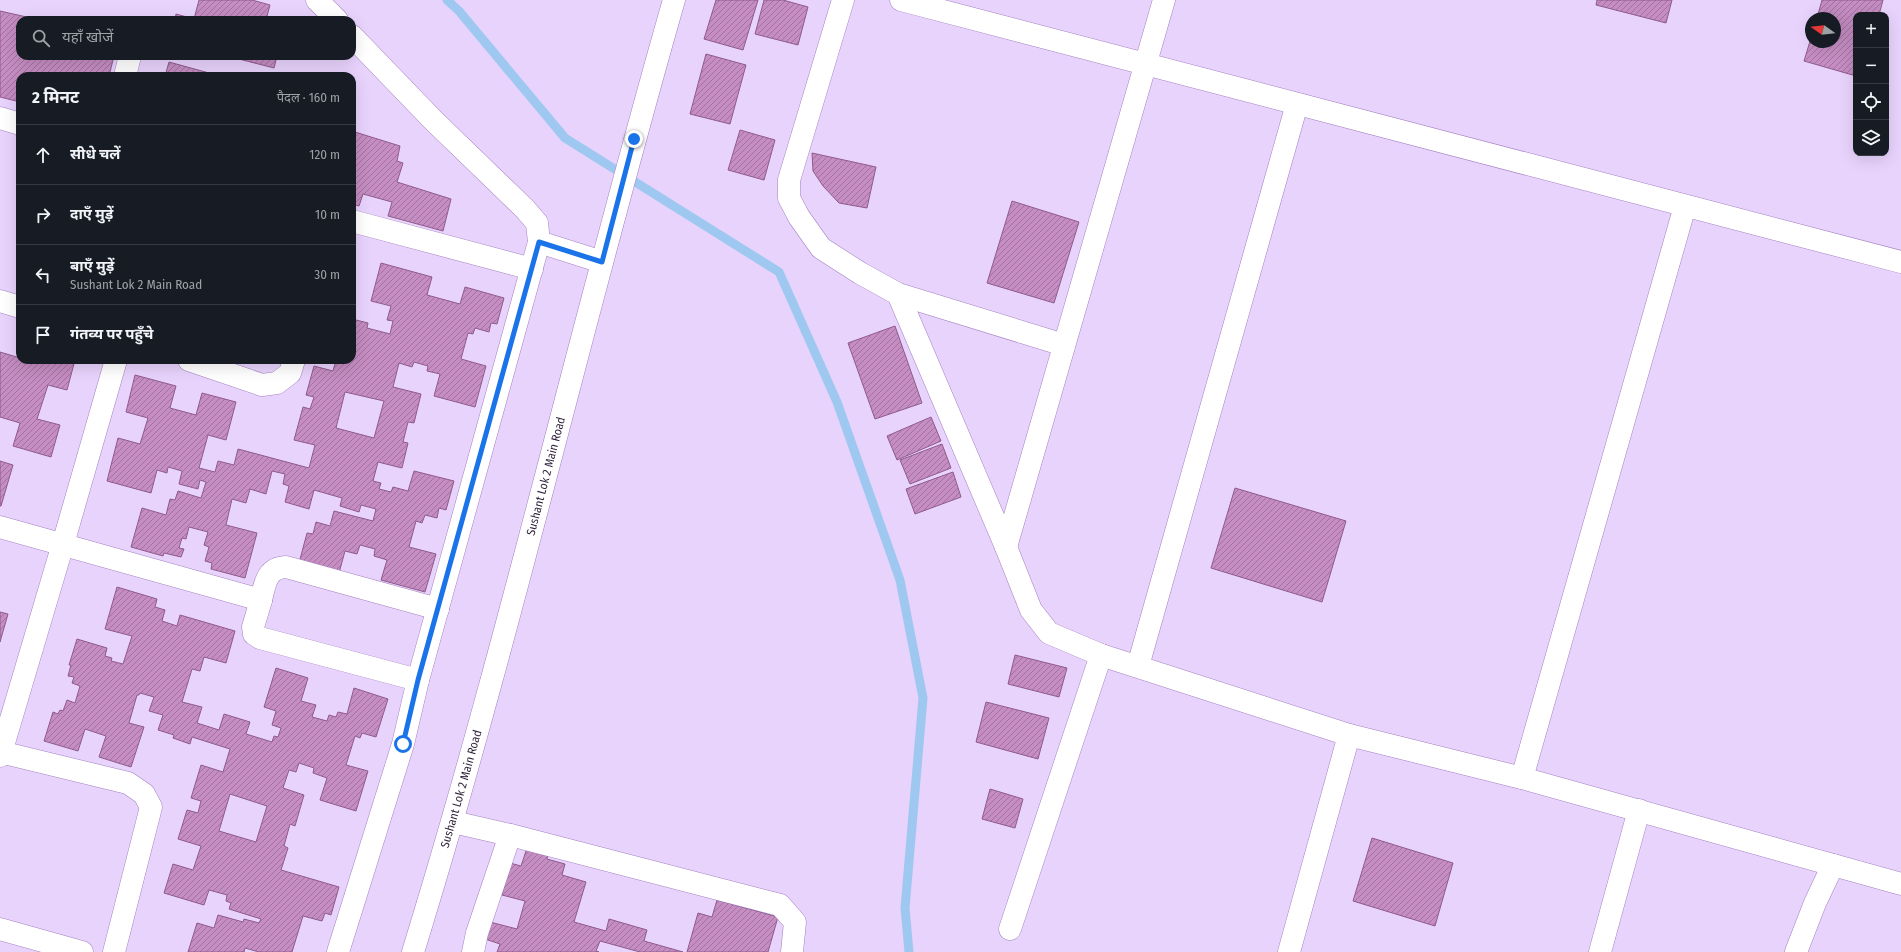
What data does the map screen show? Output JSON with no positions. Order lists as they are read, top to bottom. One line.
{"streets":{"street":["Sushant Lok 2 Main Road"]},"north":"left","page":{"map_buttons":["+","−"],"search":"यहाँ खोजें","heading":["2 मिनट","पैदल · 160 m"],"list":[["सीधे चलें","120 m"],["दाएँ मुड़ें","10 m"],["बाएँ मुड़ें","Sushant Lok 2 Main Road","30 m"],"गंतव्य पर पहुँचे"]}}
